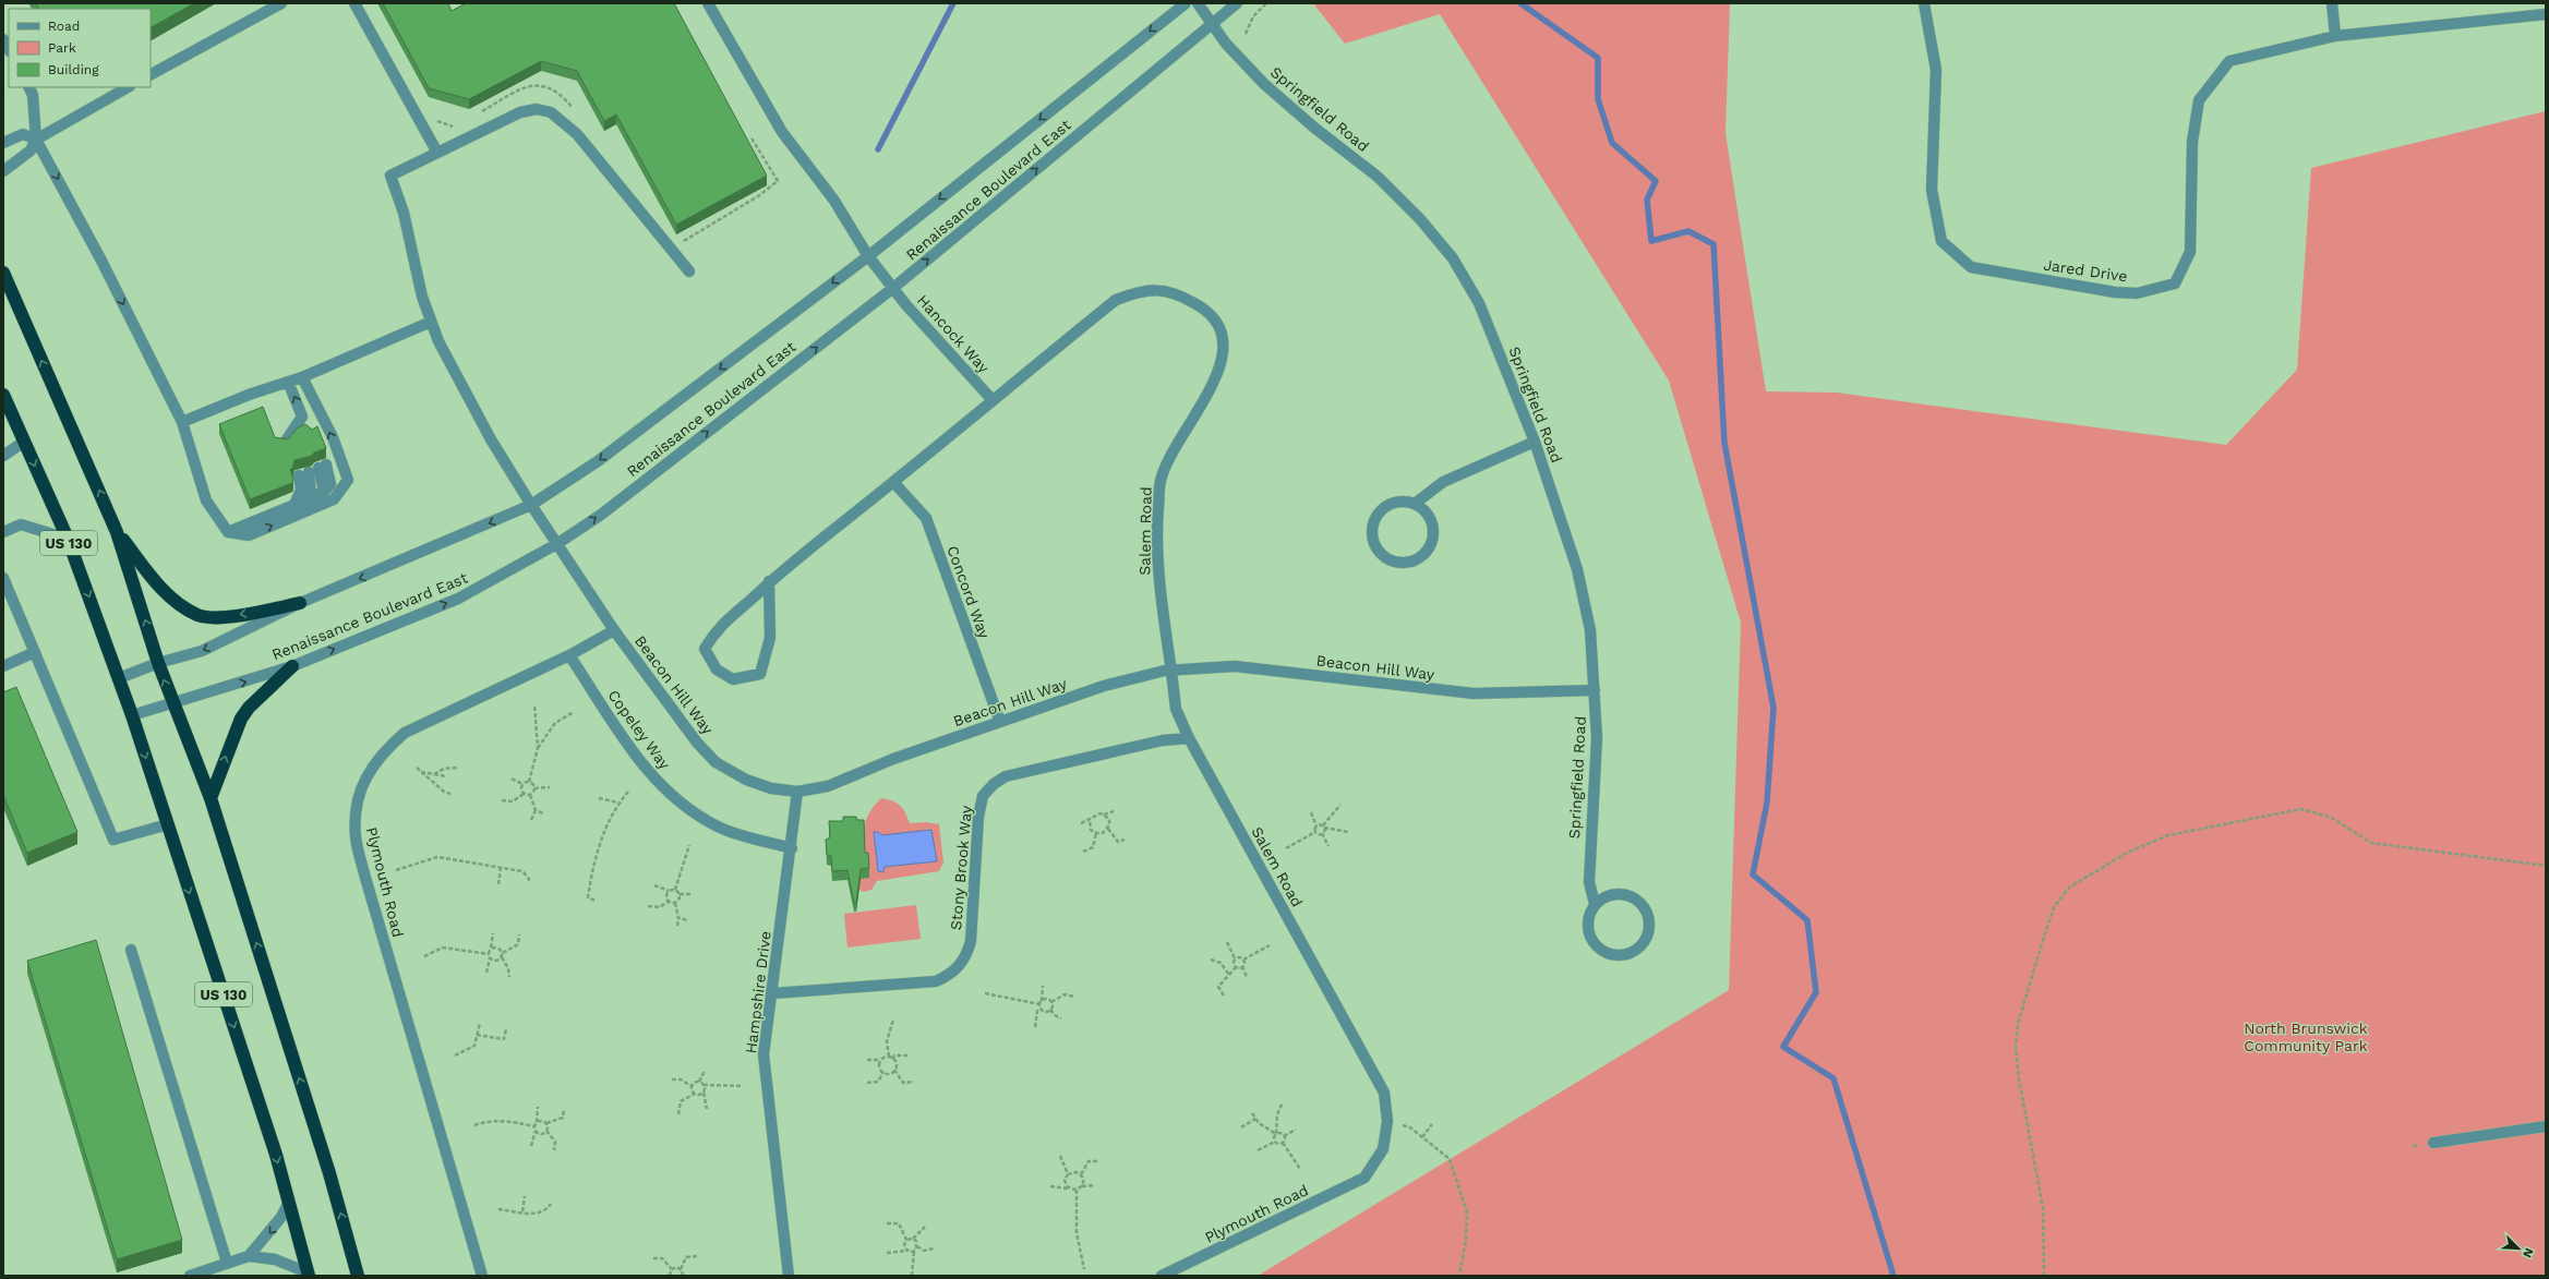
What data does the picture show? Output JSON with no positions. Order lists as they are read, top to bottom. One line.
{"streets":{"highway":["US 130"],"street":["Springfield Road","Renaissance Boulevard East","Jared Drive","Hancock Way","Salem Road","Concord Way","Beacon Hill Way","Copeley Way","Stony Brook Way","Plymouth Road","Hampshire Drive"]},"crossings":[["Springfield Road","Renaissance Boulevard East"],["Springfield Road","Beacon Hill Way"],["Renaissance Boulevard East","Hancock Way"],["Renaissance Boulevard East","US 130"],["Renaissance Boulevard East","Beacon Hill Way"],["Hancock Way","Salem Road"],["Salem Road","Concord Way"],["Salem Road","Beacon Hill Way"],["Salem Road","Stony Brook Way"],["Salem Road","Plymouth Road"],["Concord Way","Beacon Hill Way"],["Beacon Hill Way","Plymouth Road"],["Beacon Hill Way","Hampshire Drive"],["Copeley Way","Plymouth Road"],["Copeley Way","Hampshire Drive"],["Stony Brook Way","Hampshire Drive"]],"parks":["North Brunswick Community Park"],"legend":["Road","Park","Building"],"north":"bottom right"}
